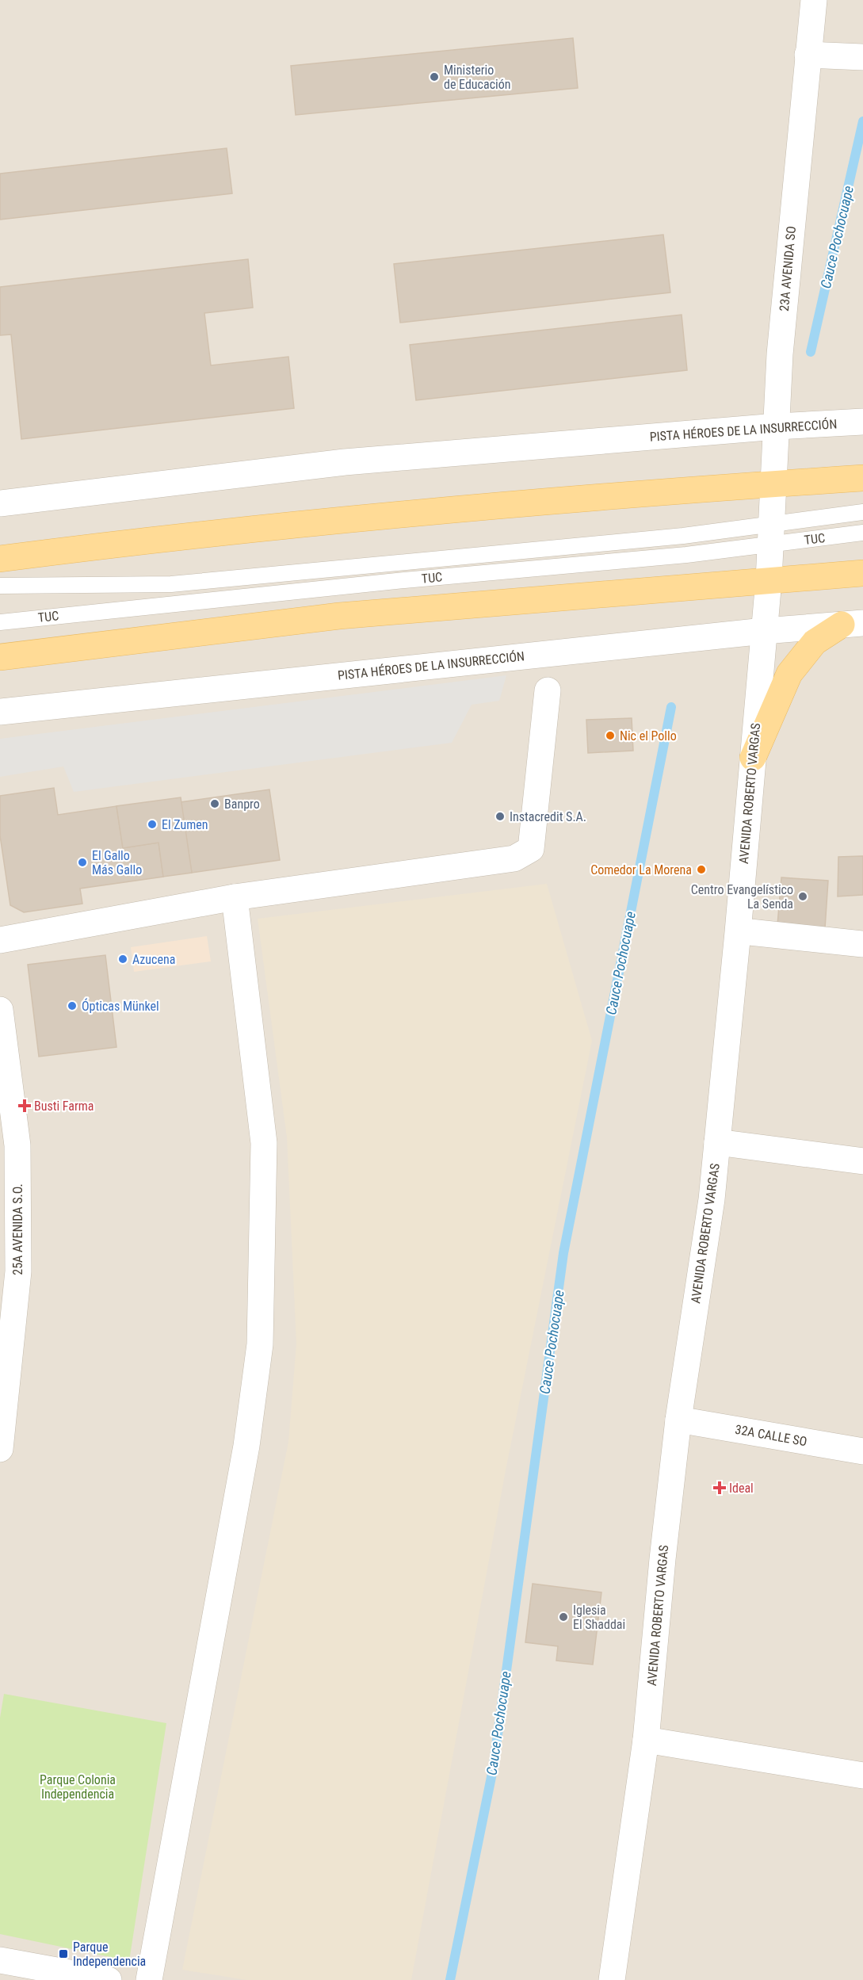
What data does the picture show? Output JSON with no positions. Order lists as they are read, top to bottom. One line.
{"streets":{"street":["23A AVENIDA SO","PISTA HÉROES DE LA INSURRECCIÓN","AVENIDA ROBERTO VARGAS","25A AVENIDA S.O.","32A CALLE SO"],"lane":["TUC"]},"crossings":[["23A AVENIDA SO","PISTA HÉROES DE LA INSURRECCIÓN"],["23A AVENIDA SO","AVENIDA ROBERTO VARGAS"],["PISTA HÉROES DE LA INSURRECCIÓN","AVENIDA ROBERTO VARGAS"],["TUC","AVENIDA ROBERTO VARGAS"],["AVENIDA ROBERTO VARGAS","32A CALLE SO"]],"water":["Cauce Pochocuape"],"parks":["Parque Colonia Independencia"],"places":{"other":["Ministerio de Educación","Nic el Pollo","Banpro","Instacredit S.A.","El Zumen","El Gallo Más Gallo","Comedor La Morena","Centro Evangelístico La Senda","Azucena","Ópticas Münkel","Iglesia El Shaddai"],"health":["Busti Farma","Ideal"],"transit":["Parque Independencia"]}}
